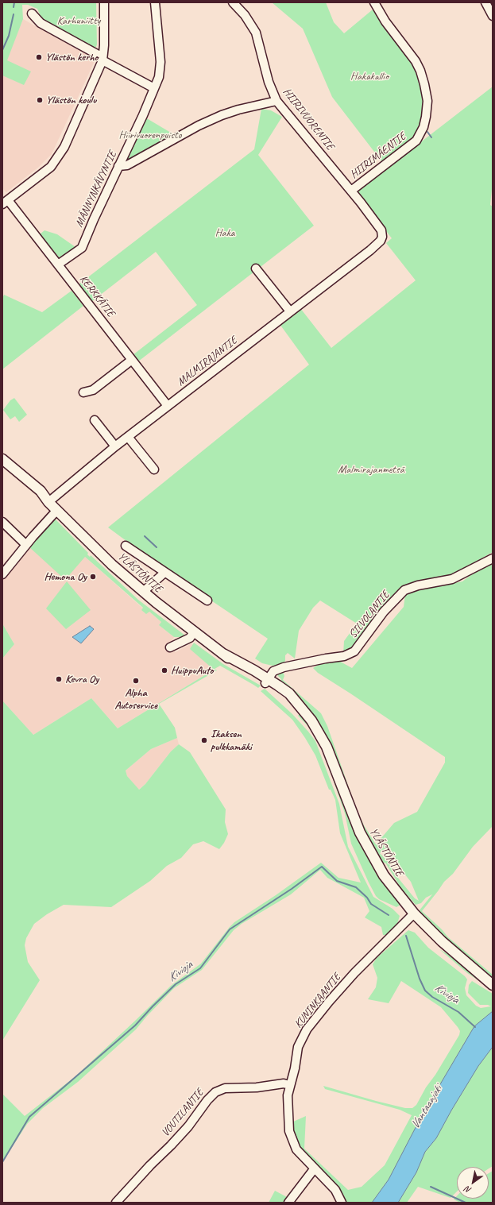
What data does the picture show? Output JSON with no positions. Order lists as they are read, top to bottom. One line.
{"streets":{"main road":["YLÄSTÖNTIE"],"street":["HIIRIVUORENTIE","HIIRIMÄENTIE","MÄNNYNKÄVYNTIE","KERKKÄTIE","MALMIRAJANTIE","SILVOLANTIE","KUNINKAANTIE","VOUTILANTIE"]},"crossings":[["HIIRIVUORENTIE","HIIRIMÄENTIE"],["HIIRIVUORENTIE","MALMIRAJANTIE"],["MÄNNYNKÄVYNTIE","KERKKÄTIE"],["KERKKÄTIE","MALMIRAJANTIE"],["MALMIRAJANTIE","YLÄSTÖNTIE"],["YLÄSTÖNTIE","SILVOLANTIE"],["YLÄSTÖNTIE","KUNINKAANTIE"],["KUNINKAANTIE","VOUTILANTIE"]],"water":["Kivioja","Vantaanjoki"],"parks":["Karhuniitty","Hakakallio","Hiirivuorenpuisto","Haka","Malmirajanmetsä"],"places":["Ylästön kerho","Ylästön koulu","Hemona Oy","HuippuAuto","Kevra Oy","Alpha Autoservice","Ikaksen pulkkamäki"],"north":"bottom left"}
